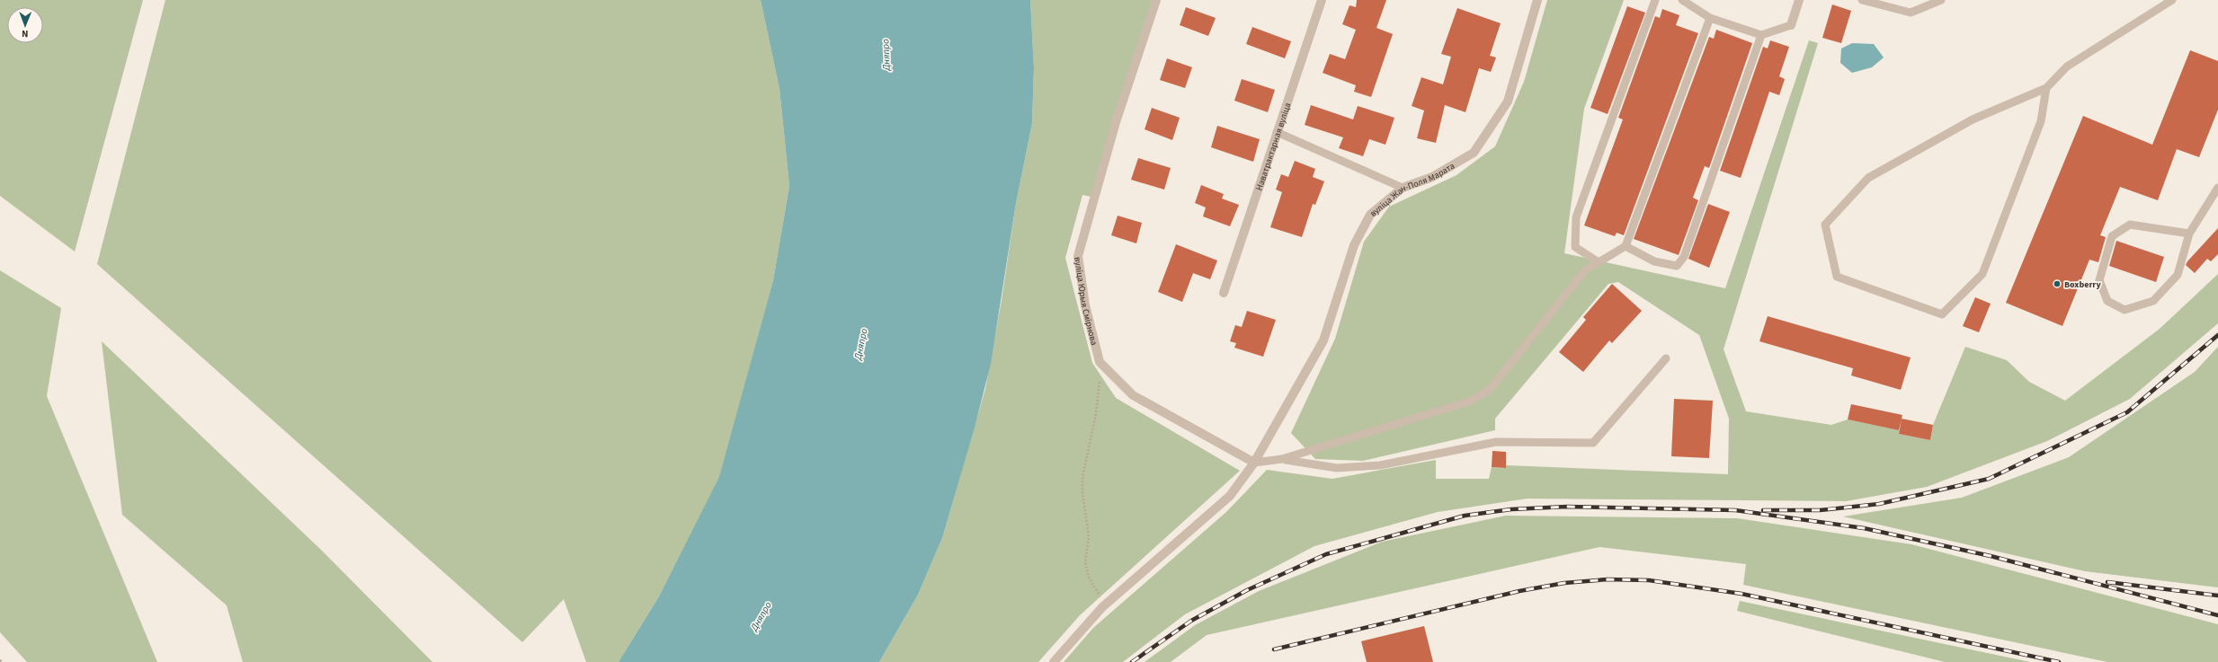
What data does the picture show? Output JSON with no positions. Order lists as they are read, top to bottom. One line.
{"streets":{"street":["Наватрактарная вуліца","вуліца Жан-Поля Марата","вуліца Юрыя Смірнова"]},"water":["Дняпро"],"places":["Boxberry"],"north":"bottom"}
